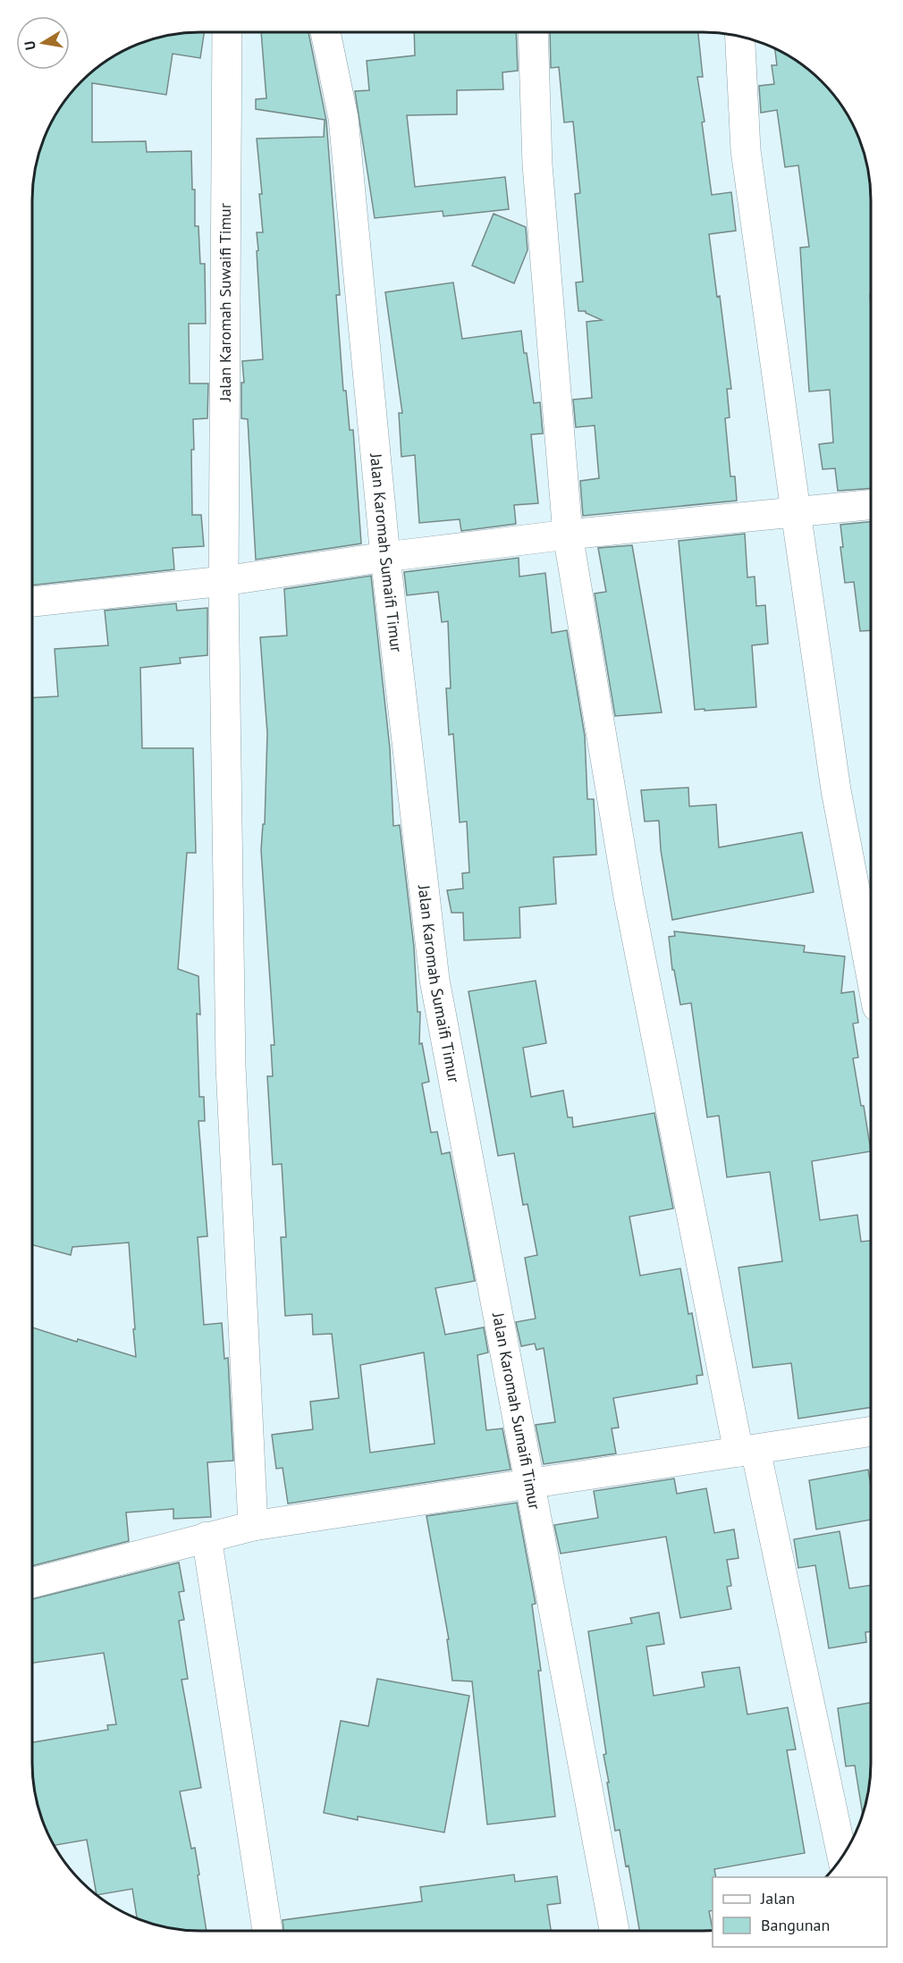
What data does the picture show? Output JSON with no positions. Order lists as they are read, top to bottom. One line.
{"streets":{"street":["Jalan Karomah Suwaifi Timur","Jalan Karomah Sumaifi Timur"]},"legend":["Jalan","Bangunan"],"north":"left"}
